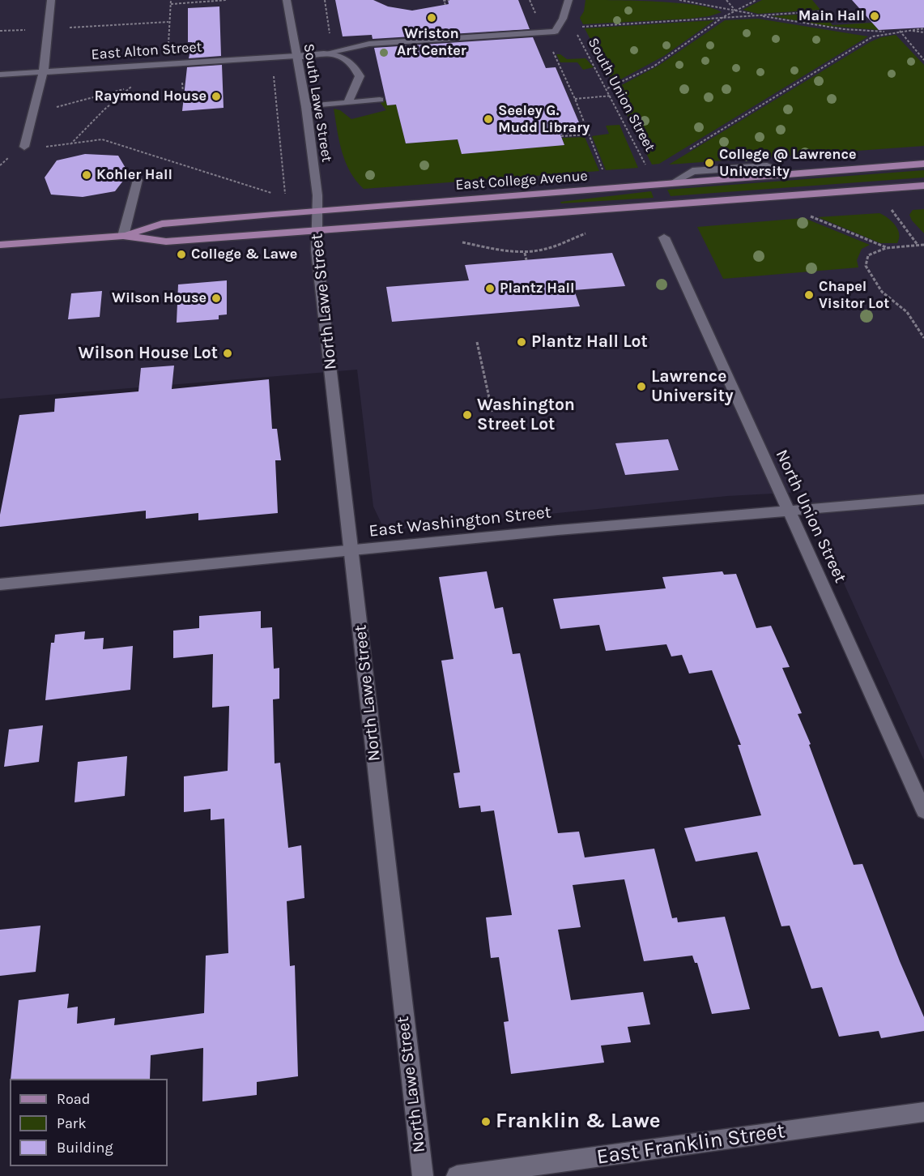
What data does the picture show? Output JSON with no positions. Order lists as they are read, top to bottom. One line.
{"streets":{"main road":["East College Avenue"],"street":["East Alton Street","South Lawe Street","North Lawe Street","North Union Street","East Washington Street","East Franklin Street"],"path":["South Union Street"]},"crossings":[["East Alton Street","South Lawe Street"],["South Lawe Street","East College Avenue"],["South Lawe Street","North Lawe Street"],["East College Avenue","North Lawe Street"],["North Lawe Street","East Washington Street"],["North Union Street","East Washington Street"]],"places":["Main Hall","Wriston Art Center","Raymond House","Seeley G. Mudd Library","College @ Lawrence University","Kohler Hall","College & Lawe","Plantz Hall","Chapel Visitor Lot","Wilson House","Plantz Hall Lot","Wilson House Lot","Lawrence University","Washington Street Lot","Franklin & Lawe"],"legend":["Road","Park","Building"]}
